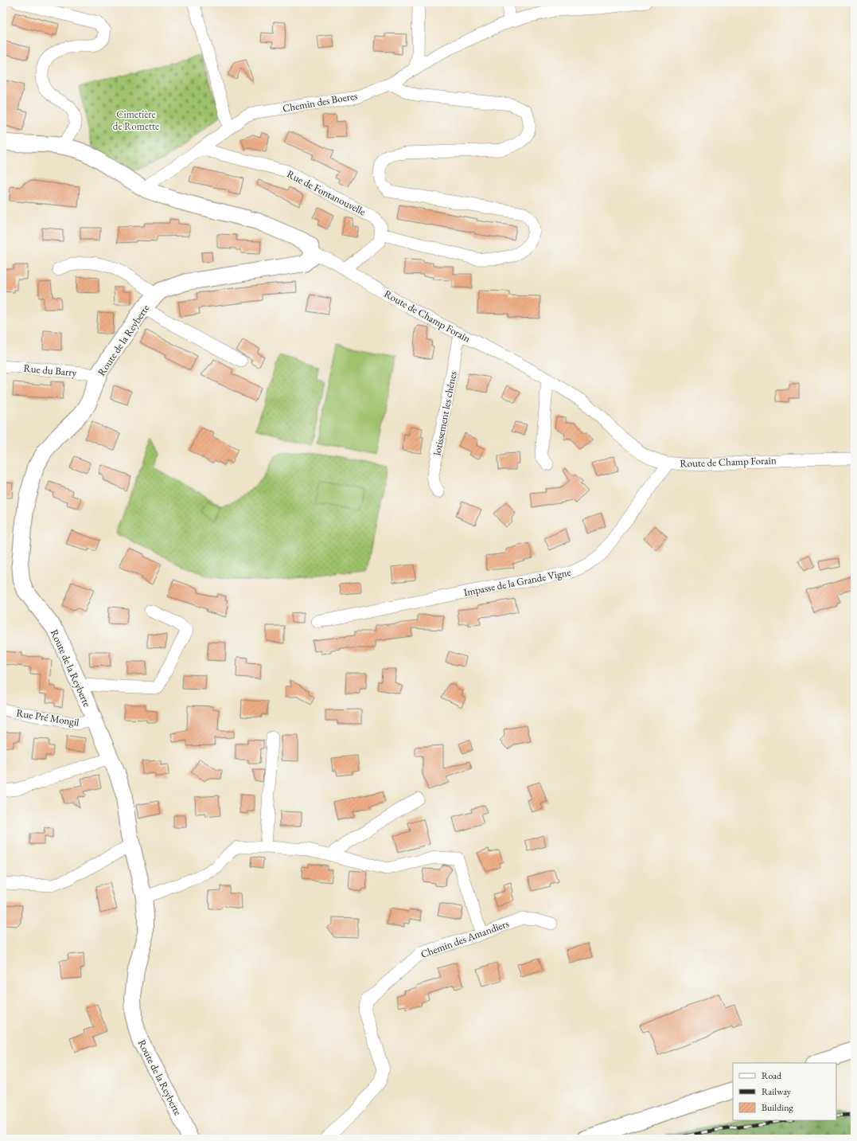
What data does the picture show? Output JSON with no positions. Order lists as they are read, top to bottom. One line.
{"streets":{"main road":["Route de la Reyberte"],"street":["Chemin des Boeres","Rue de Fontanouvelle","Route de Champ Forain","Rue du Barry","lotissement les chênes","Impasse de la Grande Vigne","Rue Pré Mongil","Chemin des Amandiers"]},"crossings":[["Chemin des Boeres","Rue de Fontanouvelle"],["Route de Champ Forain","Route de la Reyberte"],["Route de Champ Forain","lotissement les chênes"],["Route de Champ Forain","Impasse de la Grande Vigne"],["Route de la Reyberte","Rue du Barry"],["Route de la Reyberte","Rue Pré Mongil"]],"parks":["Cimetière de Romette"],"legend":["Road","Railway","Building"]}
